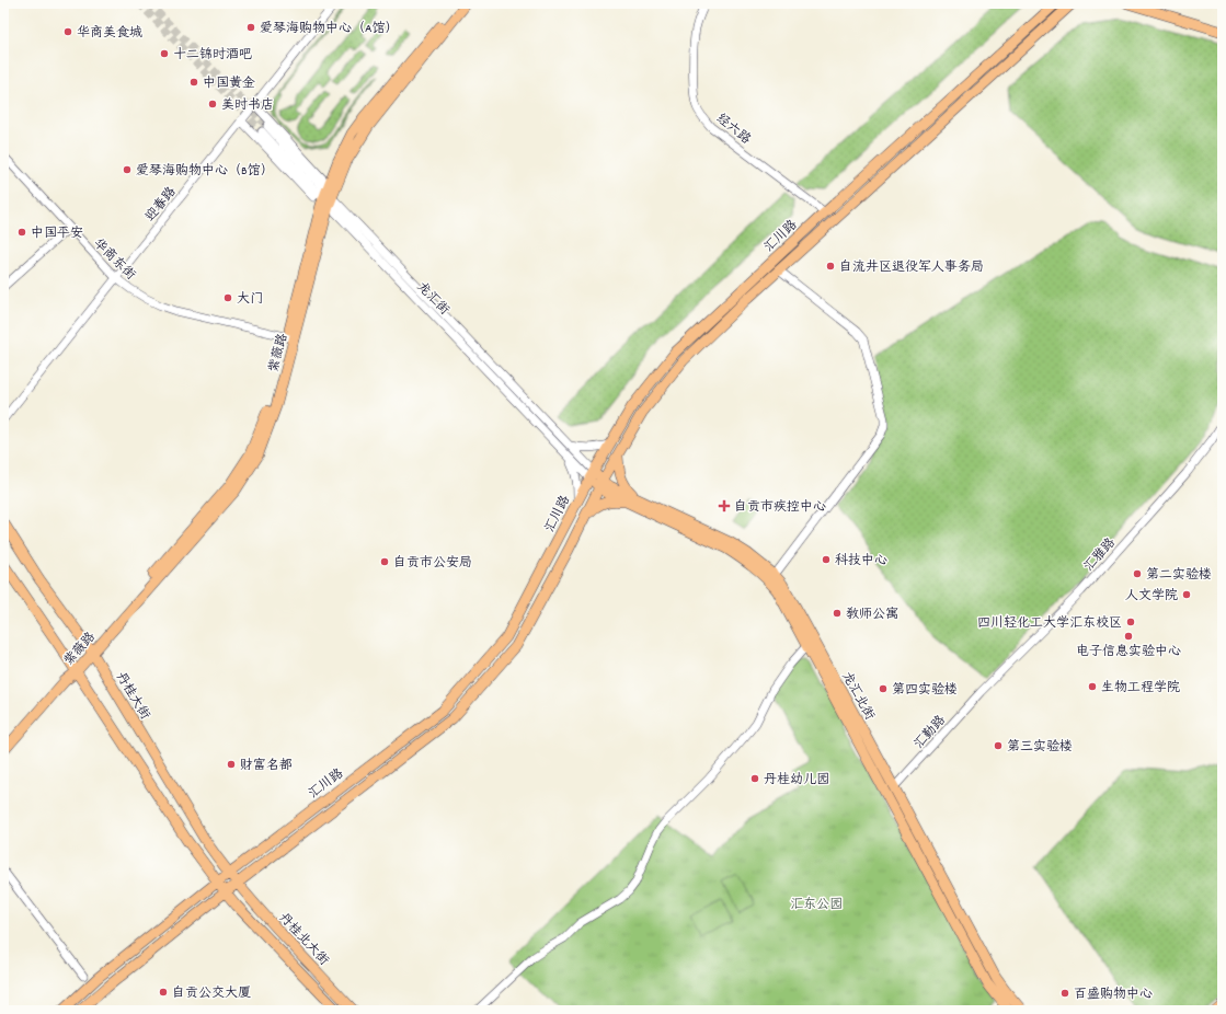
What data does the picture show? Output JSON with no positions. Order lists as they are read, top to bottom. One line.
{"streets":{"main road":["汇川路","紫薇路","丹桂大街","龙汇北街","丹桂北大街"],"street":["经六路","迎春路","华商东街","龙汇街","汇雅路","汇勤路"]},"crossings":[["经六路","汇川路"],["迎春路","华商东街"],["汇川路","龙汇街"],["汇川路","丹桂大街"],["汇川路","龙汇北街"],["汇川路","丹桂北大街"],["华商东街","紫薇路"],["龙汇街","紫薇路"],["龙汇街","龙汇北街"],["紫薇路","丹桂大街"],["紫薇路","丹桂北大街"],["汇雅路","汇勤路"],["丹桂大街","丹桂北大街"],["龙汇北街","汇勤路"]],"parks":["汇东公园"],"places":{"other":["爱琴海购物中心（A馆）","华商美食城","十二锦时酒吧","中国黄金","美时书店","爱琴海购物中心（B馆）","中国平安","自流井区退役军人事务局","大门","科技中心","自贡市公安局","第二实验楼","人文学院","教师公寓","四川轻化工大学汇东校区","电子信息实验中心","生物工程学院","第四实验楼","第三实验楼","财富名都","丹桂幼儿园","自贡公交大厦","百盛购物中心"],"health":["自贡市疾控中心"]}}
